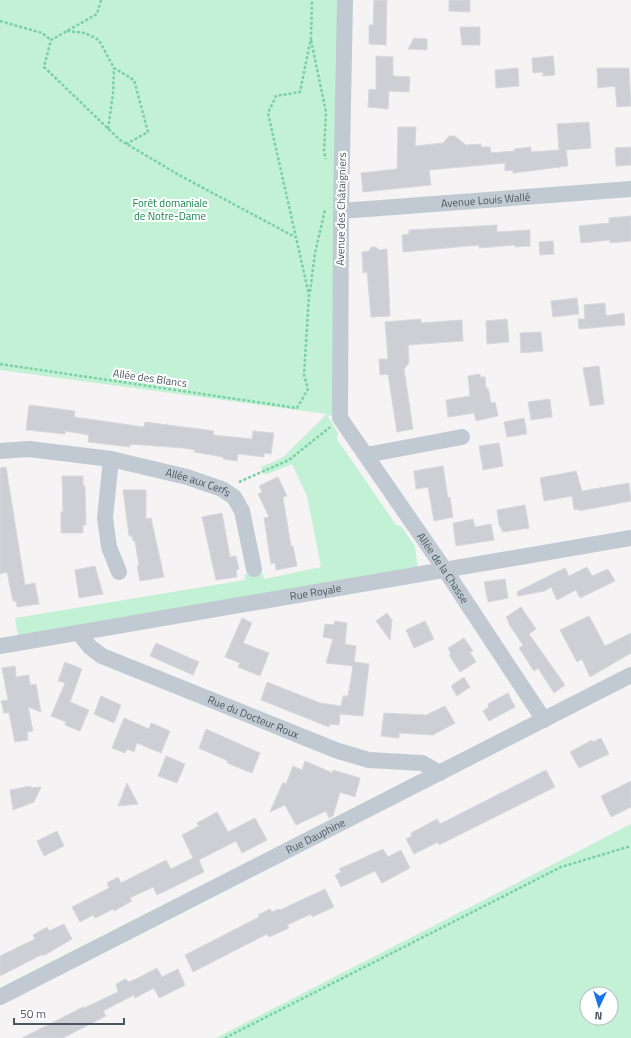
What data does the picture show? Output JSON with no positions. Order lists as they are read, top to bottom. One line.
{"streets":{"street":["Avenue Louis Wallé","Avenue des Châtaigniers","Allée aux Cerfs","Allée de la Chasse","Rue Royale","Rue du Docteur Roux","Rue Dauphine"],"path":["Allée des Blancs"]},"crossings":[["Avenue Louis Wallé","Avenue des Châtaigniers"],["Avenue des Châtaigniers","Allée de la Chasse"],["Allée de la Chasse","Rue Royale"],["Allée de la Chasse","Rue Dauphine"],["Rue Royale","Rue du Docteur Roux"],["Rue du Docteur Roux","Rue Dauphine"]],"parks":["Forêt domaniale de Notre-Dame"],"scale_bar":"50 m","north":"bottom"}
